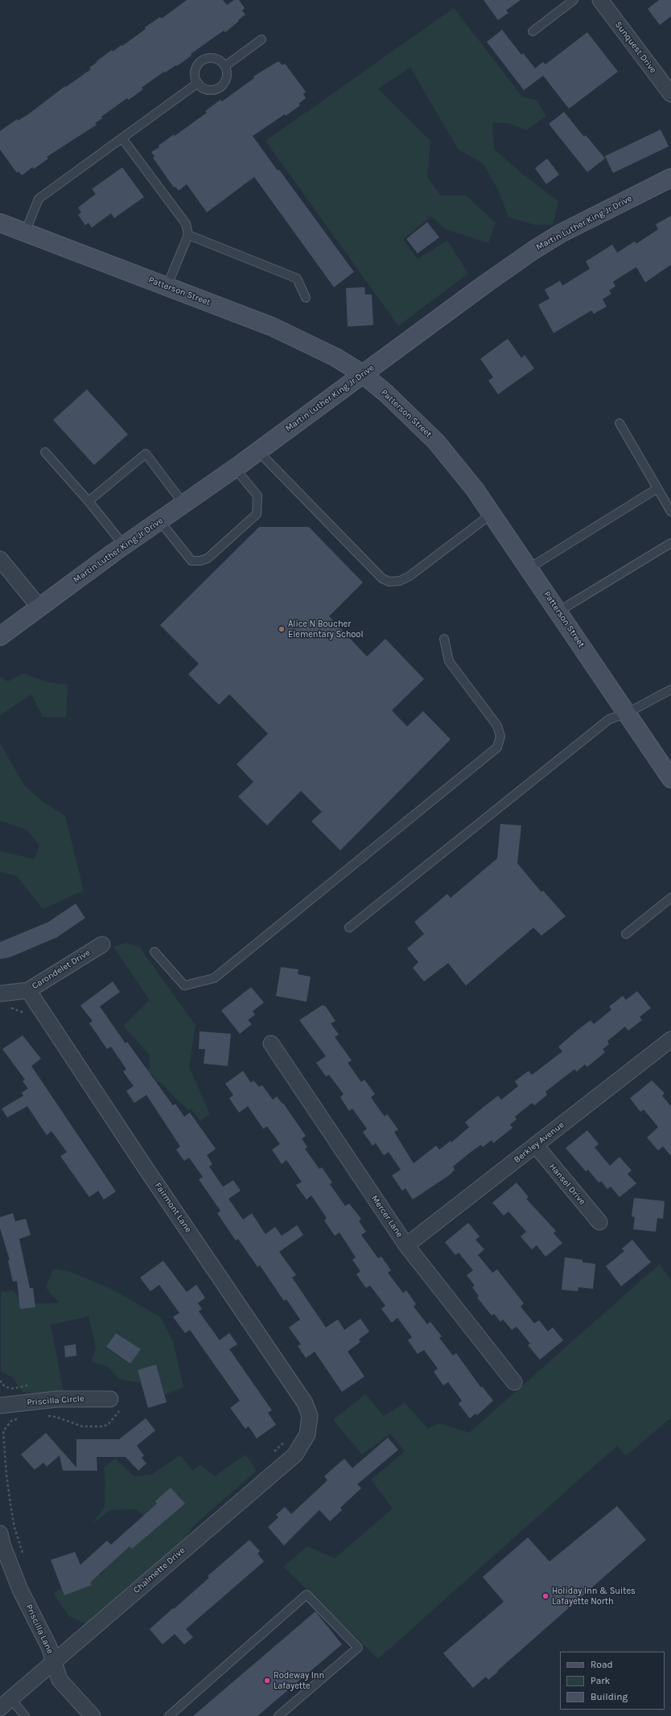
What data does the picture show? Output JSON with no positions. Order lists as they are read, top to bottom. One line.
{"streets":{"street":["Sunquest Drive","Martin Luther King Jr Drive","Patterson Street","Carondelet Drive","Berkley Avenue","Hansel Drive","Fairmont Lane","Mercer Lane","Priscilla Circle","Chalmette Drive","Priscilla Lane"]},"crossings":[["Martin Luther King Jr Drive","Patterson Street"],["Carondelet Drive","Fairmont Lane"],["Berkley Avenue","Hansel Drive"],["Berkley Avenue","Mercer Lane"],["Fairmont Lane","Chalmette Drive"],["Chalmette Drive","Priscilla Lane"]],"places":["Alice N Boucher Elementary School","Holiday Inn & Suites Lafayette North","Rodeway Inn Lafayette"],"legend":["Road","Park","Building"]}
